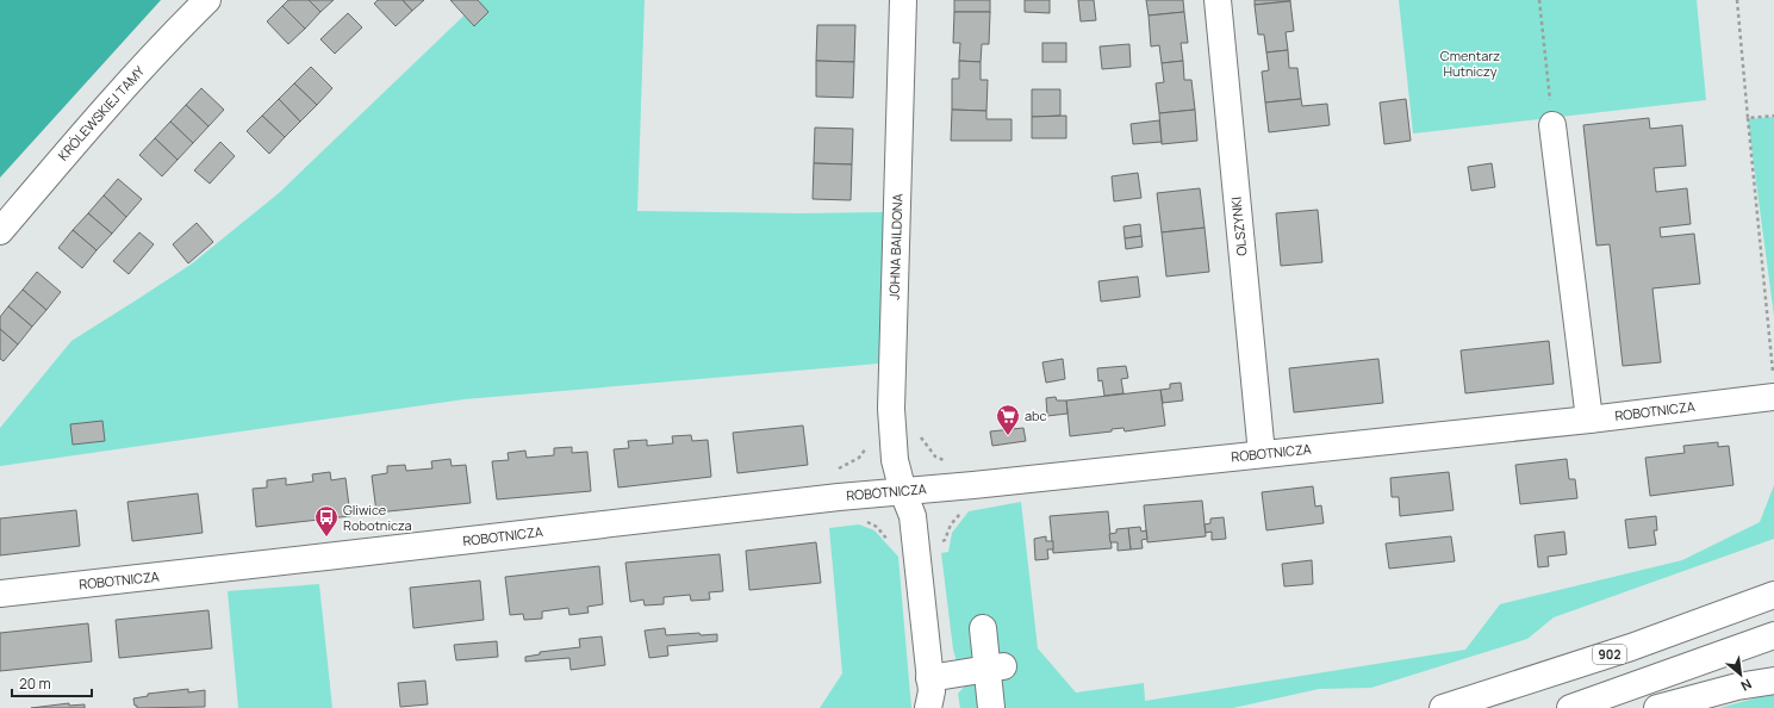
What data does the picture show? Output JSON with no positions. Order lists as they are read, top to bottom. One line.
{"streets":{"street":["KRÓLEWSKIEJ TAMY","OLSZYNKI","JOHNA BAILDONA","ROBOTNICZA","902"]},"crossings":[["OLSZYNKI","ROBOTNICZA"],["JOHNA BAILDONA","ROBOTNICZA"]],"parks":["Cmentarz Hutniczy"],"places":{"supermarket":["abc"],"bus stop":["Gliwice Robotnicza"]},"scale_bar":"20 m","north":"bottom right"}
